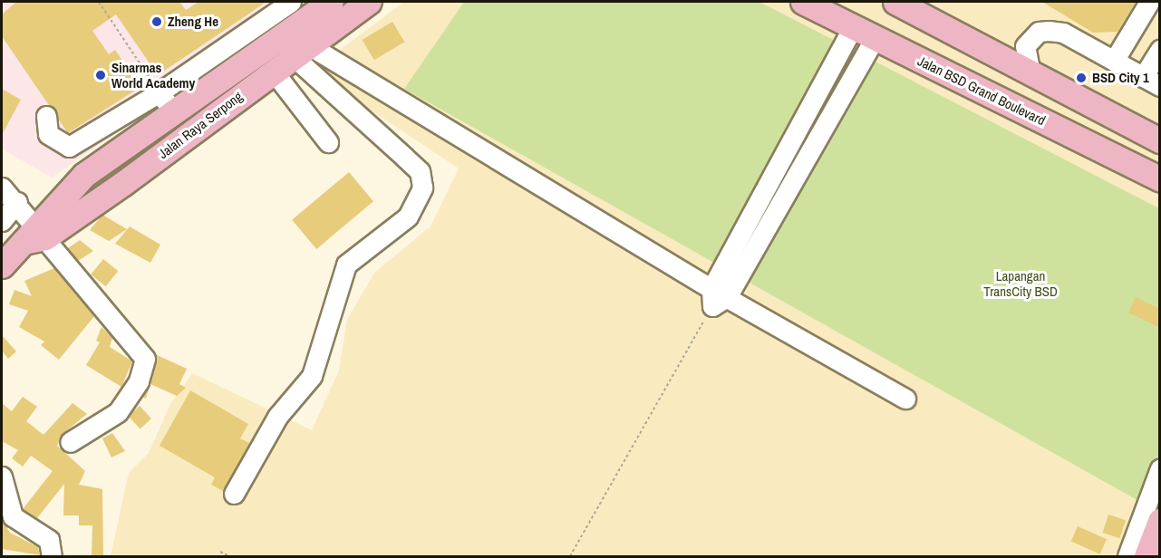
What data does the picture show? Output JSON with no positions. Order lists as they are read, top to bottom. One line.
{"streets":{"main road":["Jalan BSD Grand Boulevard","Jalan Raya Serpong"]},"parks":["Lapangan TransCity BSD"],"places":["Zheng He","Sinarmas World Academy","BSD City 1"]}
